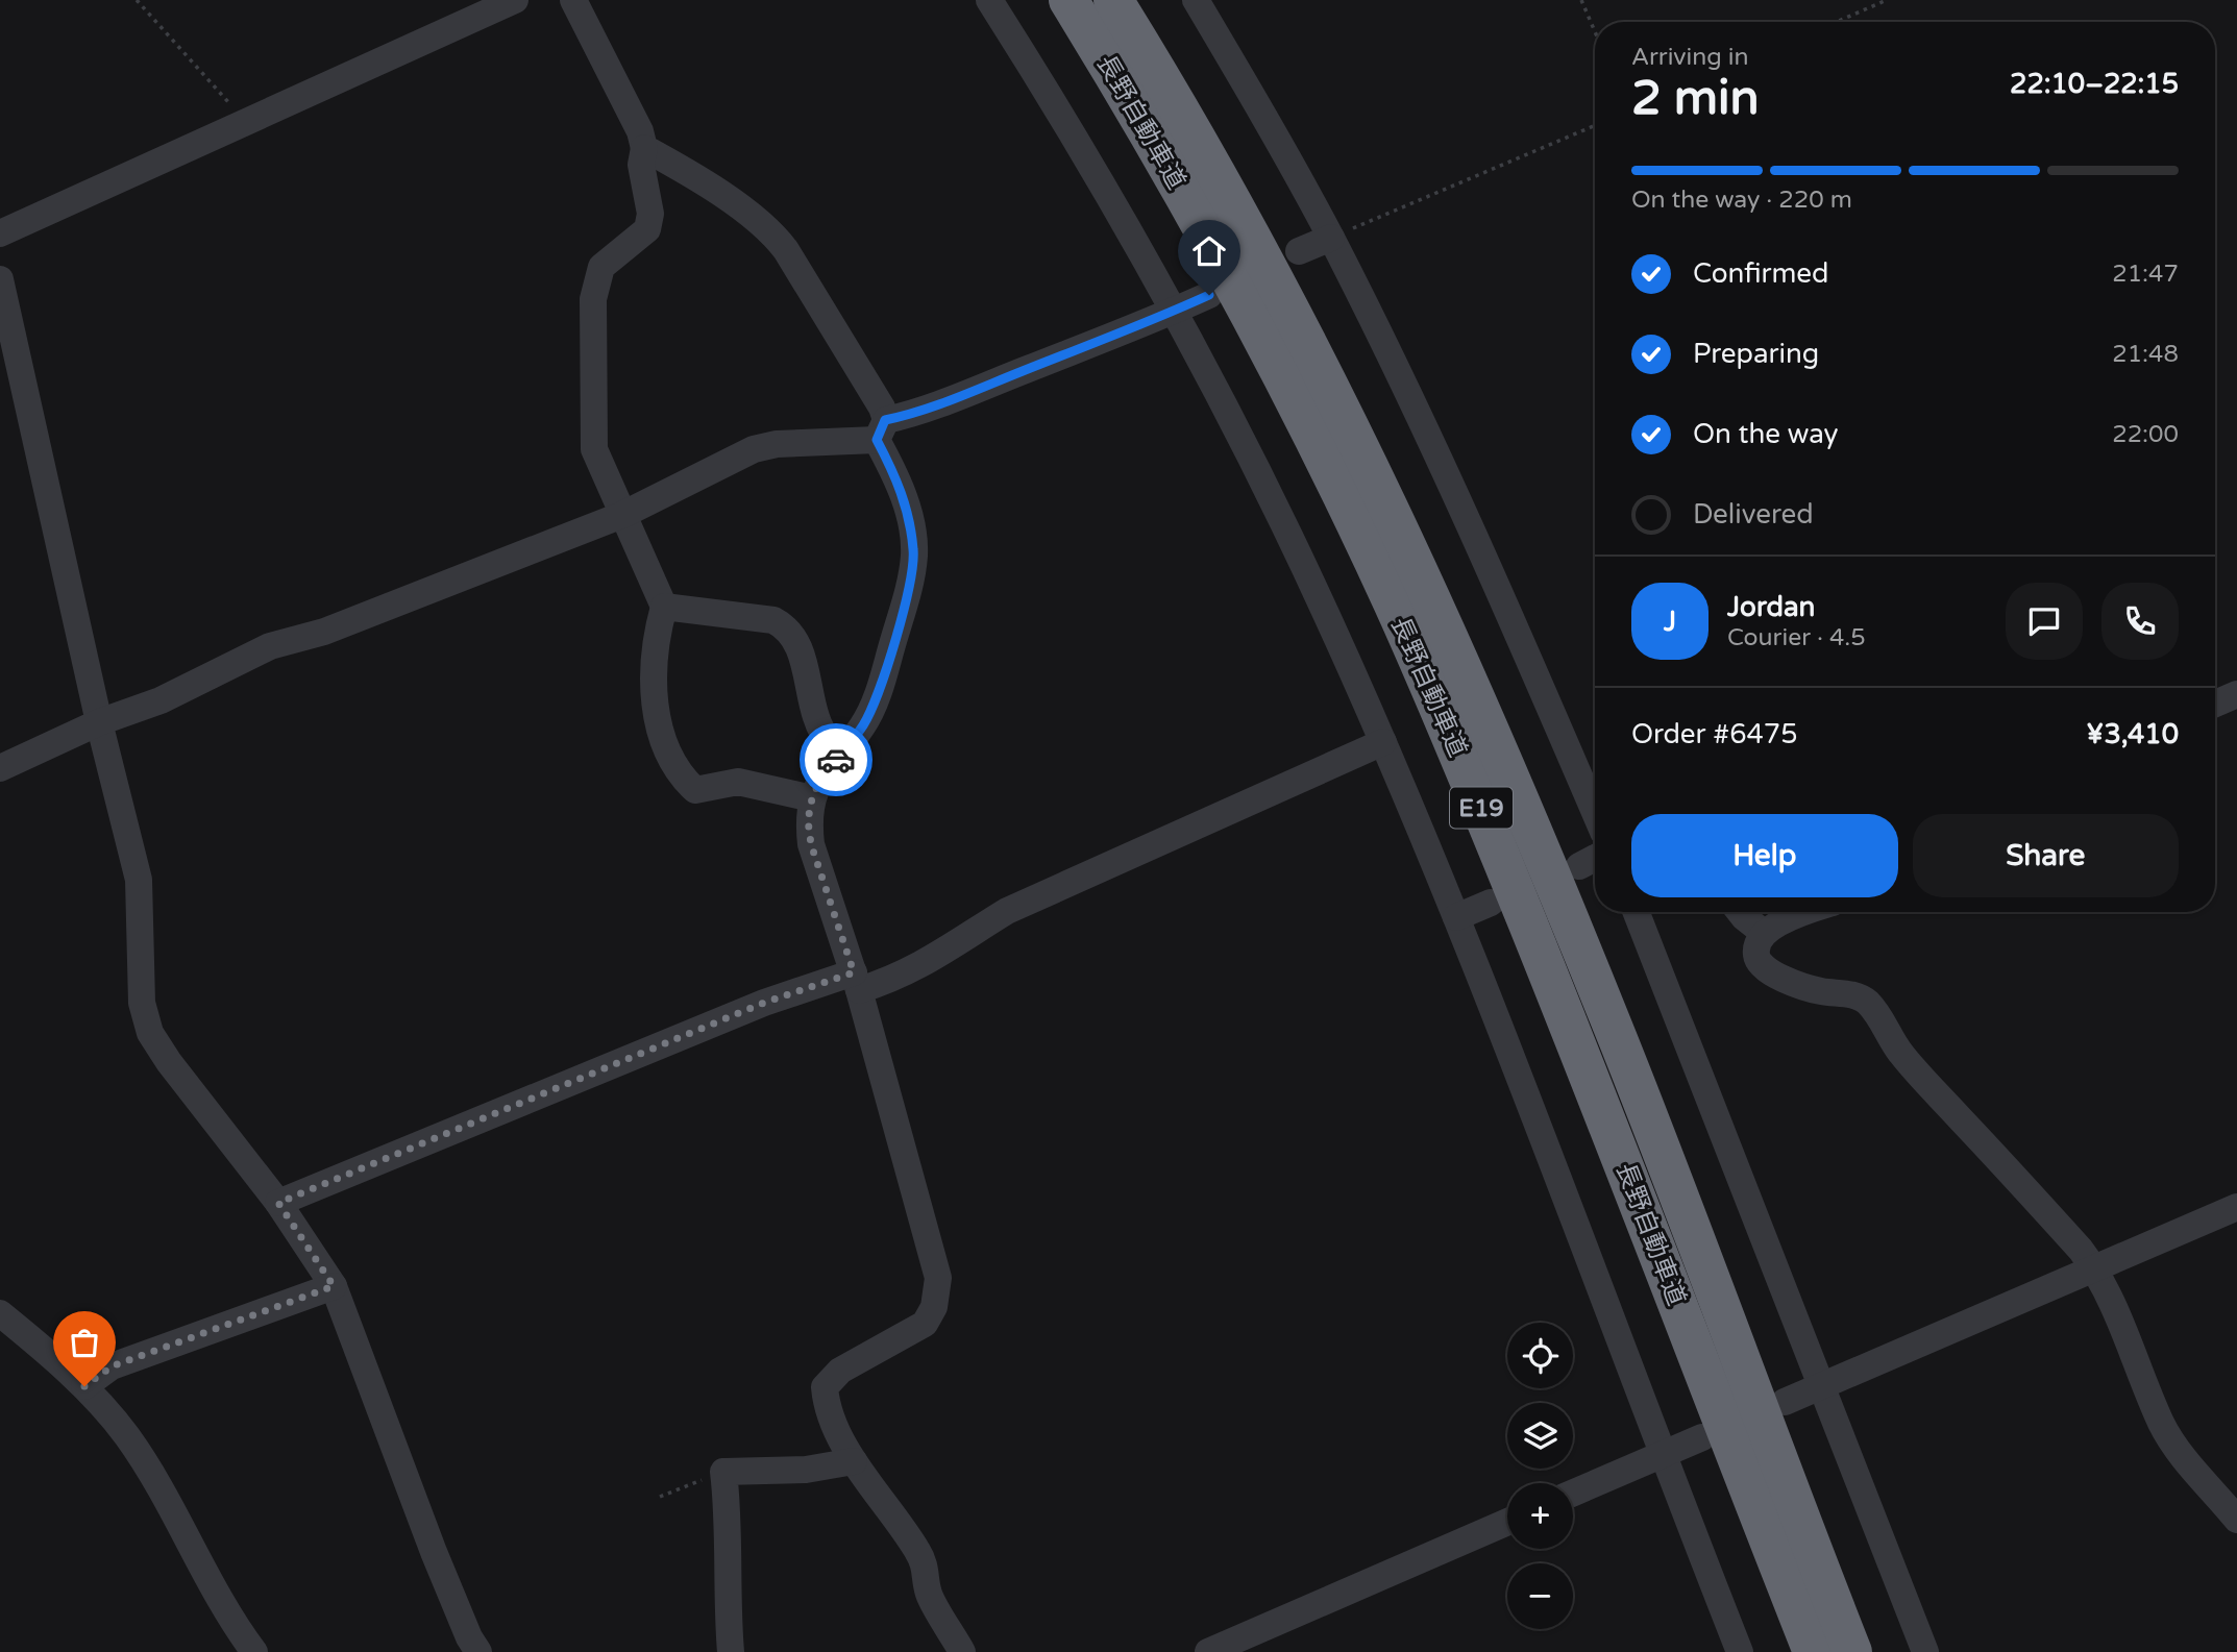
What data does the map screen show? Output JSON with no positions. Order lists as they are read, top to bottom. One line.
{"streets":{"highway":["長野自動車道","E19"]},"page":{"heading":["2 min","Arriving in","22:10–22:15"],"panel":["Jordan","Courier · 4.5","Order #6475","¥3,410"],"bar":"On the way · 220 m","list":[["Confirmed","21:47"],["Preparing","21:48"],["On the way","22:00"],"Delivered"],"round":"J","buttons":["Help","Share"],"map_buttons":["+","−"]}}
